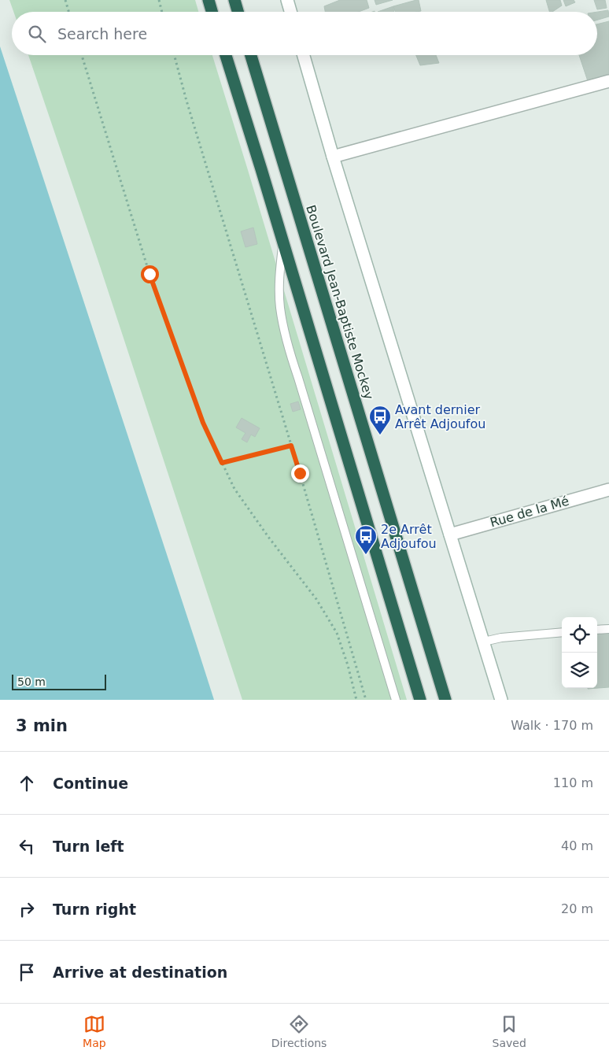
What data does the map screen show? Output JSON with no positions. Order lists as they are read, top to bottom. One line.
{"streets":{"highway":["Boulevard Jean-Baptiste Mockey"],"street":["Rue de la Mé"]},"places":{"bus stop":["Avant dernier Arrêt Adjoufou","2e Arrêt Adjoufou"]},"scale_bar":"50 m","page":{"search":"Search here","scale":"50 m","heading":["3 min","Walk · 170 m"],"list":[["Continue","110 m"],["Turn left","40 m"],["Turn right","20 m"],"Arrive at destination"],"nav":["Map","Directions","Saved"]}}
